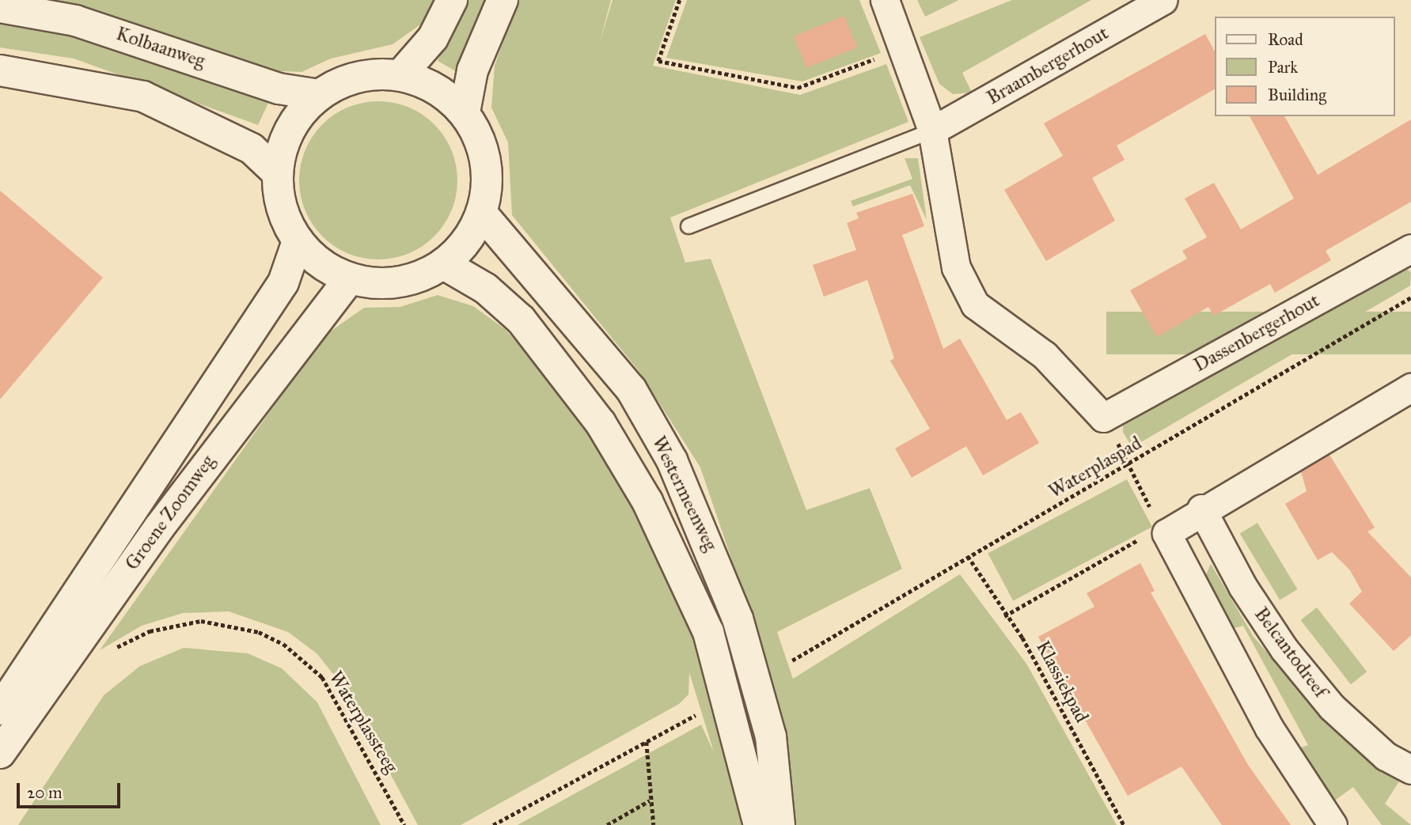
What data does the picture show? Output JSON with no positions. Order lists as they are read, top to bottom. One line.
{"streets":{"main road":["Kolbaanweg","Westermeenweg","Groene Zoomweg"],"street":["Braambergerhout","Dassenbergerhout","Belcantodreef"],"path":["Waterplaspad","Klassiekpad","Waterplassteeg"]},"crossings":[["Waterplaspad","Klassiekpad"]],"legend":["Road","Park","Building"],"scale_bar":"20 m"}
